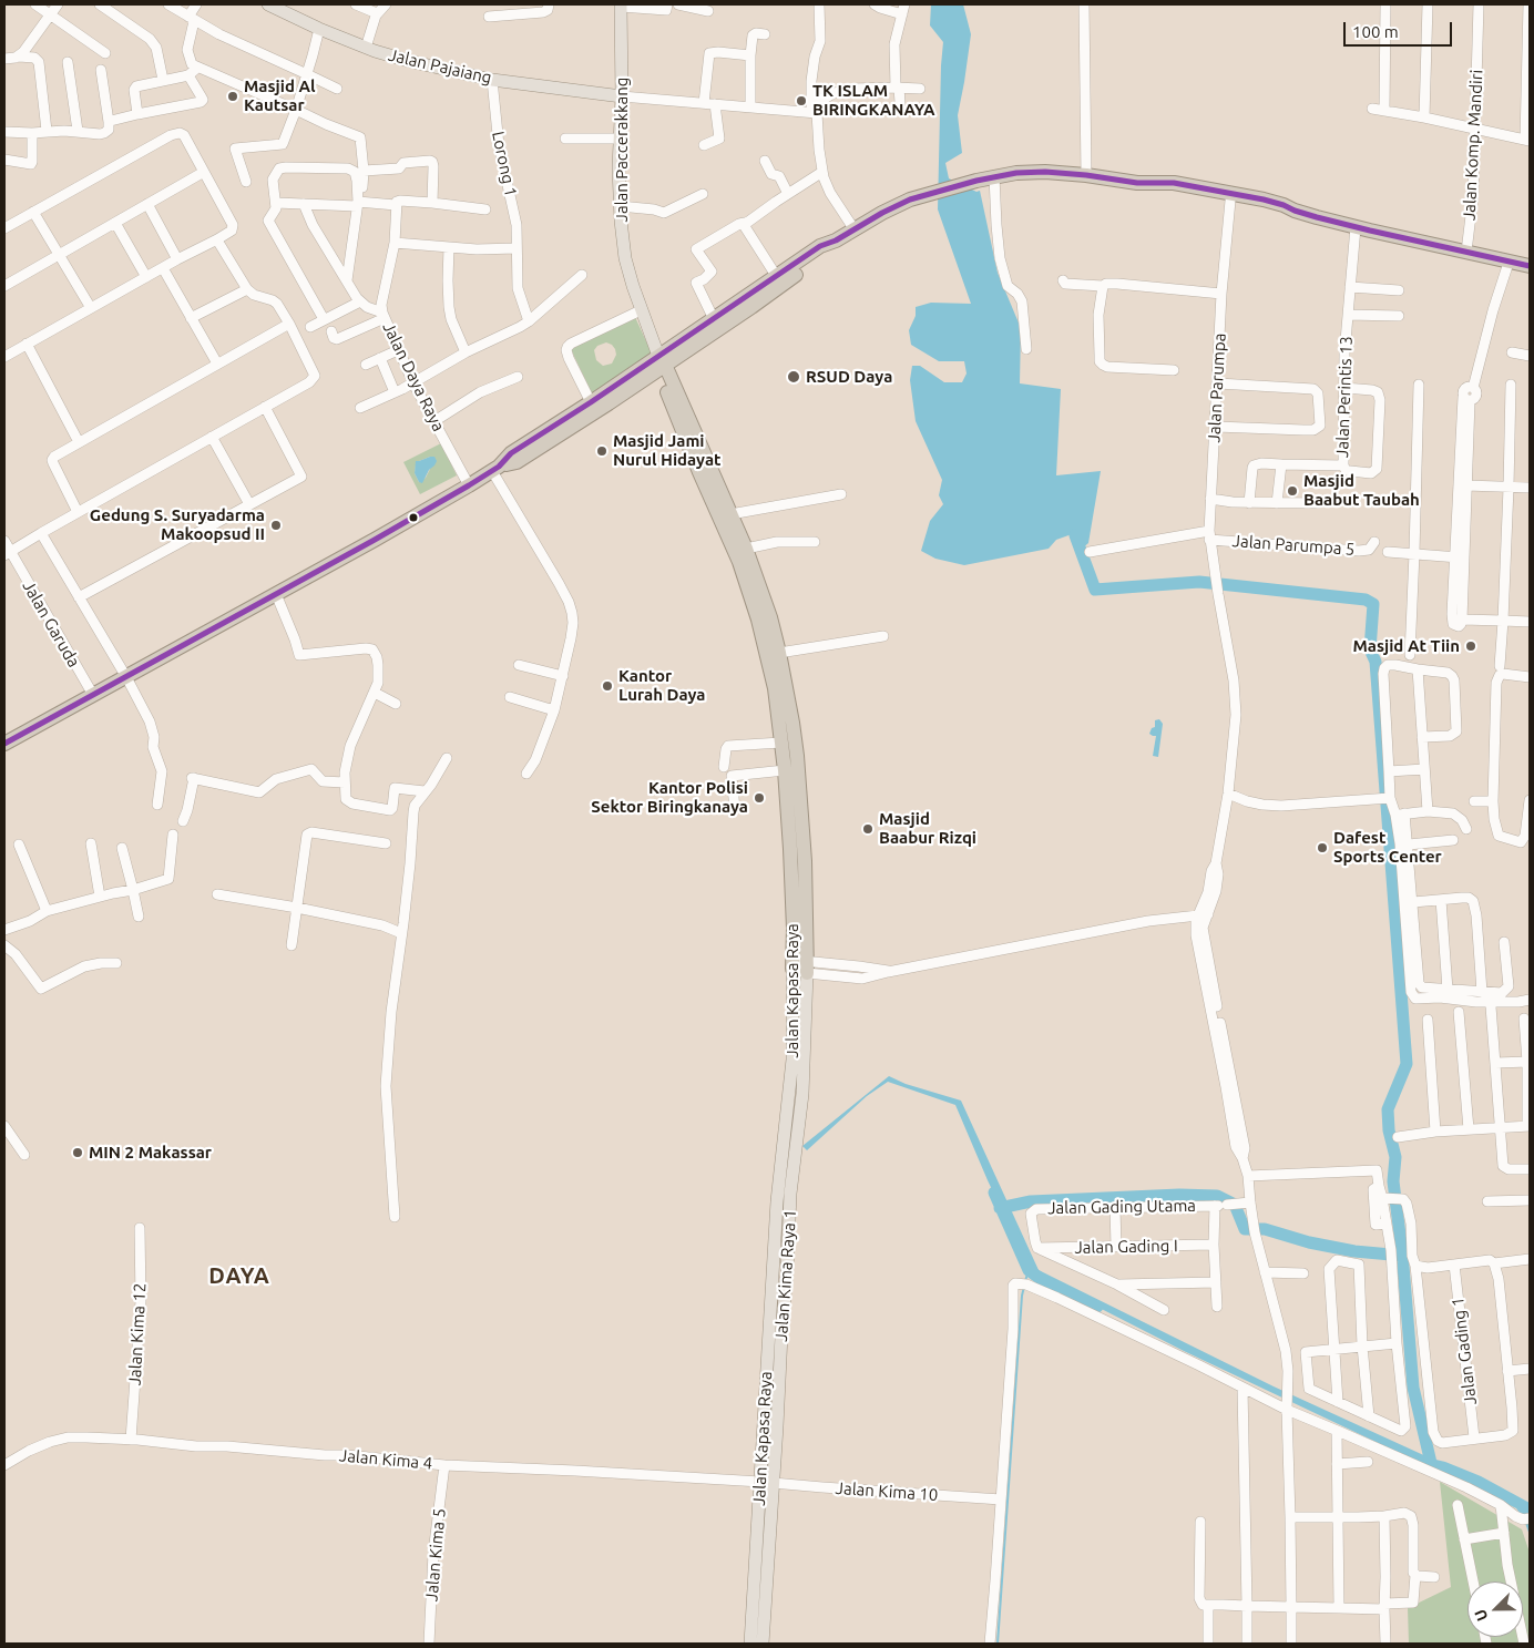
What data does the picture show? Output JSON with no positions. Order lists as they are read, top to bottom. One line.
{"streets":{"highway":["Jalan Kapasa Raya"],"main road":["Jalan Pajaiang","Jalan Paccerakkang"],"street":["Jalan Komp. Mandiri","Lorong 1","Jalan Daya Raya","Jalan Parumpa","Jalan Perintis 13","Jalan Parumpa 5","Jalan Garuda","Jalan Gading Utama","Jalan Gading I","Jalan Kima 12","Jalan Gading 1","Jalan Kima 4","Jalan Kima 10","Jalan Kima 5"]},"crossings":[["Jalan Pajaiang","Jalan Paccerakkang"],["Jalan Pajaiang","Lorong 1"],["Jalan Paccerakkang","Jalan Kapasa Raya"],["Jalan Parumpa","Jalan Parumpa 5"],["Jalan Kapasa Raya","Jalan Kima 4"],["Jalan Kapasa Raya","Jalan Kima 10"],["Jalan Gading Utama","Jalan Gading I"],["Jalan Kima 12","Jalan Kima 4"],["Jalan Kima 4","Jalan Kima 10"],["Jalan Kima 4","Jalan Kima 5"]],"districts":["DAYA"],"places":["Masjid Al Kautsar","TK ISLAM BIRINGKANAYA","RSUD Daya","Masjid Jami Nurul Hidayat","Masjid Baabut Taubah","Gedung S. Suryadarma Makoopsud II","Masjid At Tiin","Kantor Lurah Daya","Kantor Polisi Sektor Biringkanaya","Masjid Baabur Rizqi","Dafest Sports Center","MIN 2 Makassar"],"scale_bar":"100 m","north":"bottom left"}
